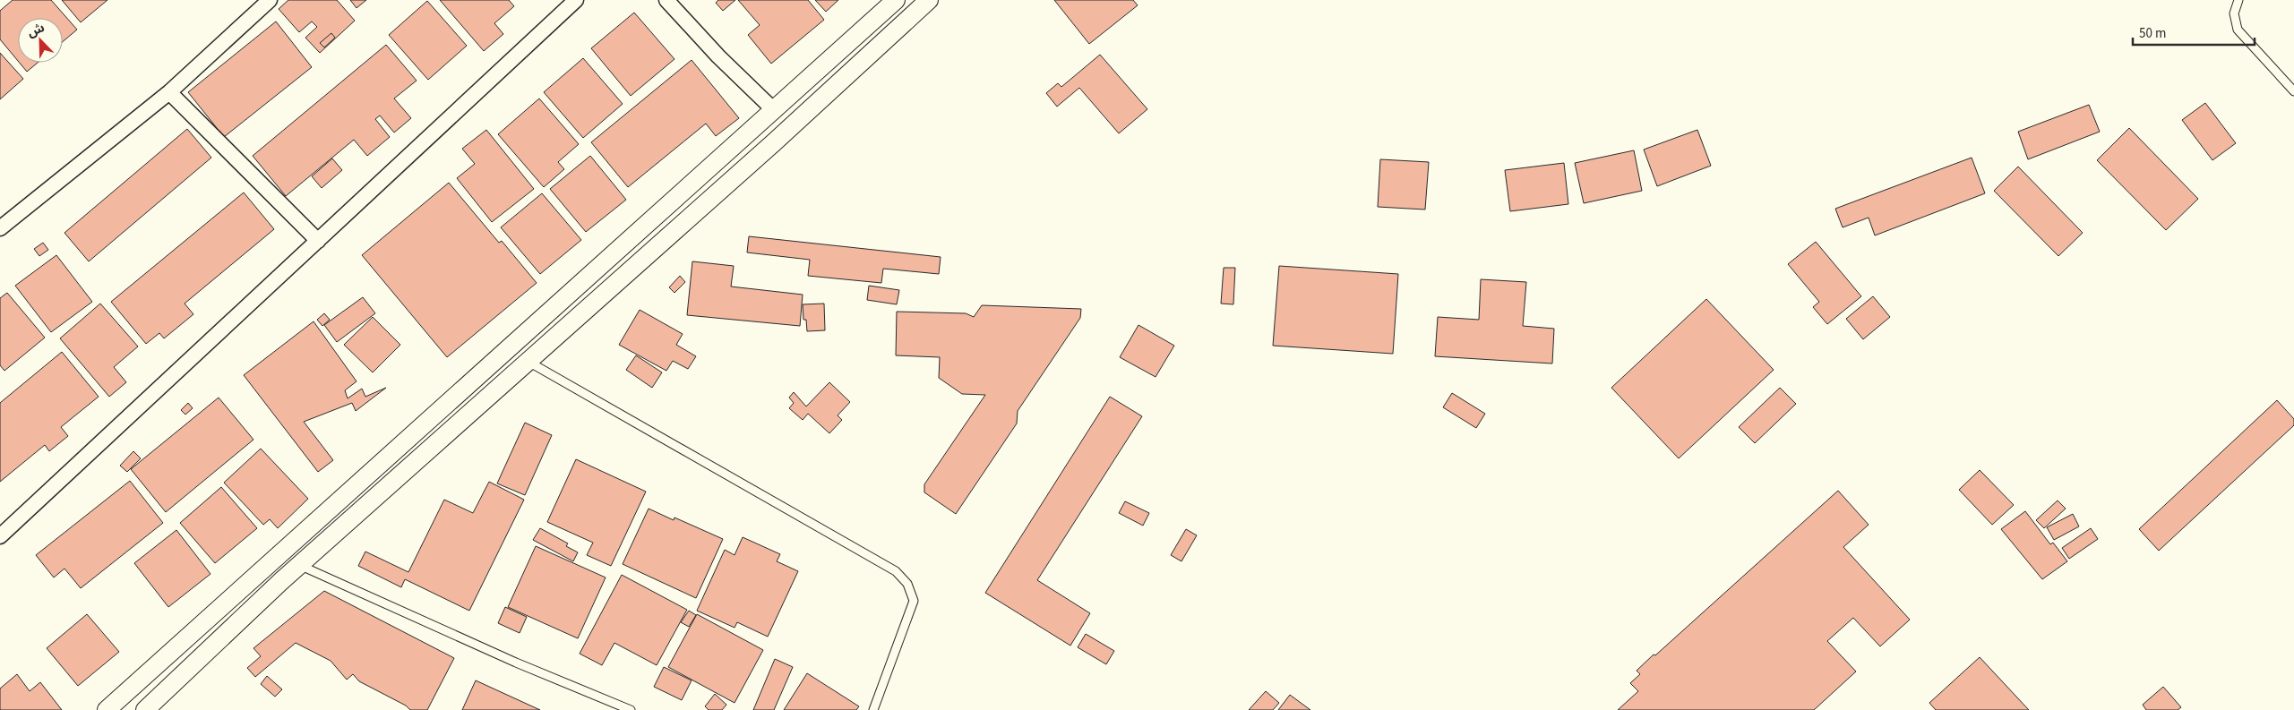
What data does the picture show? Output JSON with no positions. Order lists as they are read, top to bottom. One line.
{"scale_bar":"50 m","north":"top left"}
